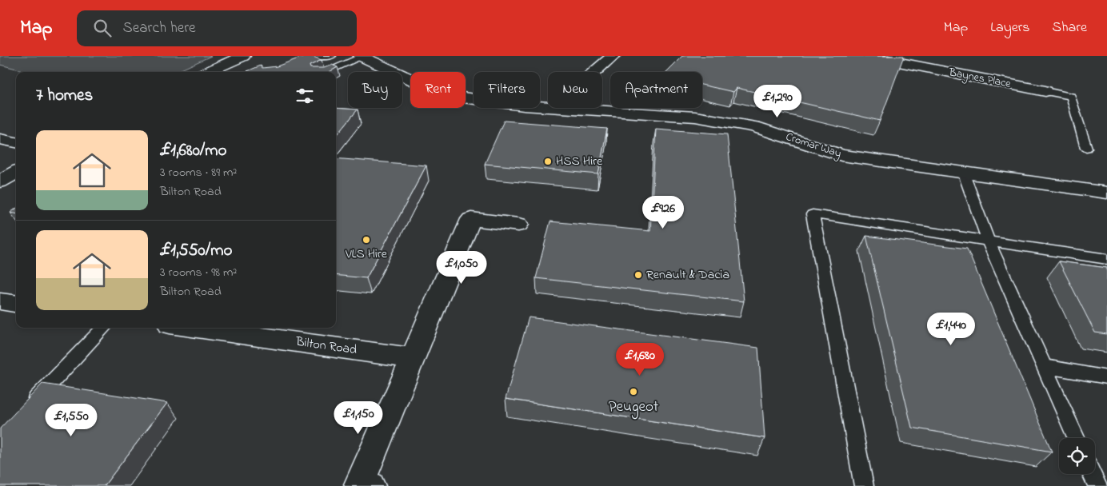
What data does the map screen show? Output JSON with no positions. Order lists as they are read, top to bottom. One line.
{"streets":{"street":["Baynes Place","Cromar Way","Bilton Road"]},"places":["HSS Hire","VLS Hire","Renault & Dacia","Peugeot"],"page":{"header":"Map","search":"Search here","nav":["Map","Layers","Share"],"chip":["Buy","Rent","Filters","New","Apartment"],"heading":"7 homes","price":["£1,290","£926","£1,050","£1,440","£1,680","£1,150","£1,550"],"list":[{"name":"£1,680/mo","note":"3 rooms · 89 m² · Bilton Road"},{"name":"£1,550/mo","note":"3 rooms · 98 m² · Bilton Road"}]}}
